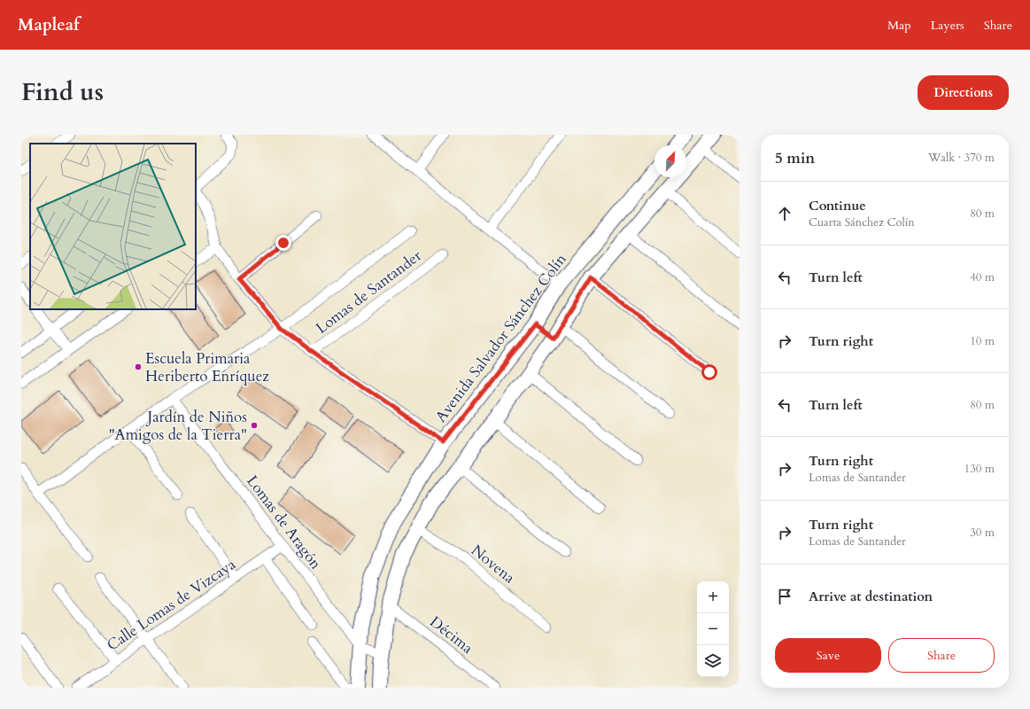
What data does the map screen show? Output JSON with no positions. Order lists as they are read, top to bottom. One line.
{"streets":{"street":["Lomas de Santander","Avenida Salvador Sánchez Colín","Lomas de Aragón","Novena","Calle Lomas de Vizcaya","Décima"]},"crossings":[["Lomas de Santander","Avenida Salvador Sánchez Colín"],["Avenida Salvador Sánchez Colín","Lomas de Aragón"],["Lomas de Aragón","Calle Lomas de Vizcaya"]],"places":["Escuela Primaria Heriberto Enríquez","Jardín de Niños \"Amigos de la Tierra\""],"north":"top right","page":{"header":"Mapleaf","nav":["Map","Layers","Share"],"title":"Find us","buttons":["Directions",["Save","Share"]],"heading":["5 min","Walk · 370 m"],"list":[["Continue","Cuarta Sánchez Colín","80 m"],["Turn left","40 m"],["Turn right","10 m"],["Turn left","80 m"],["Turn right","Lomas de Santander","130 m"],["Turn right","Lomas de Santander","30 m"],"Arrive at destination"],"map_buttons":["+","−"]}}
